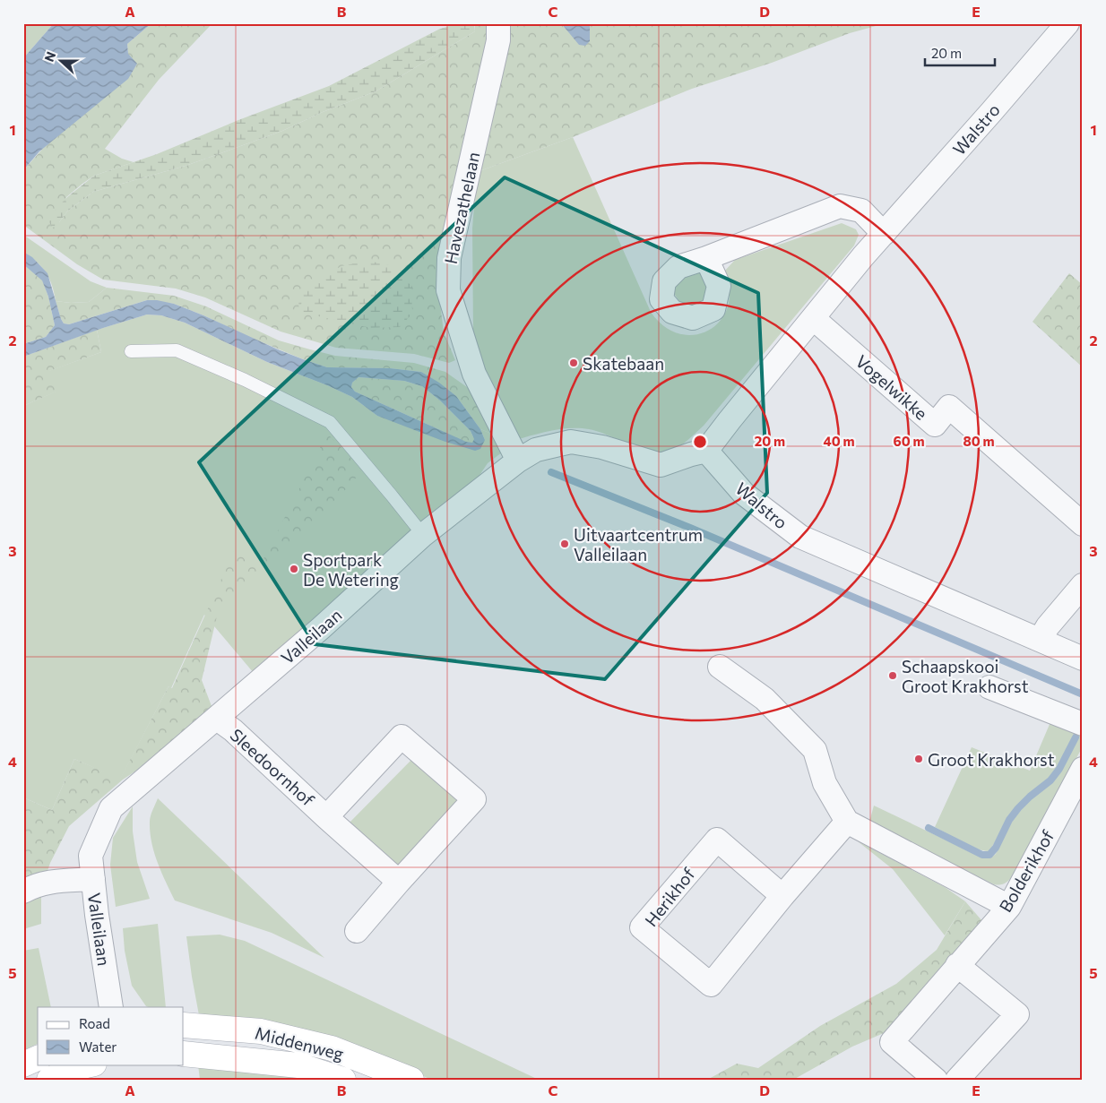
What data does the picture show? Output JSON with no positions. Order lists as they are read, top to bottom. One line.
{"streets":{"main road":["Middenweg"],"street":["Walstro","Havezathelaan","Vogelwikke","Valleilaan","Sleedoornhof","Bolderikhof","Herikhof"]},"crossings":[["Walstro","Valleilaan"],["Havezathelaan","Valleilaan"],["Valleilaan","Sleedoornhof"]],"places":["Skatebaan","Uitvaartcentrum Valleilaan","Sportpark De Wetering","Schaapskooi Groot Krakhorst","Groot Krakhorst"],"legend":["Road","Water"],"scale_bar":"20 m","north":"left","grid":{"columns":["A","B","C","D","E"],"rows":["1","2","3","4","5"]},"rings":["20 m","40 m","60 m","80 m"]}
